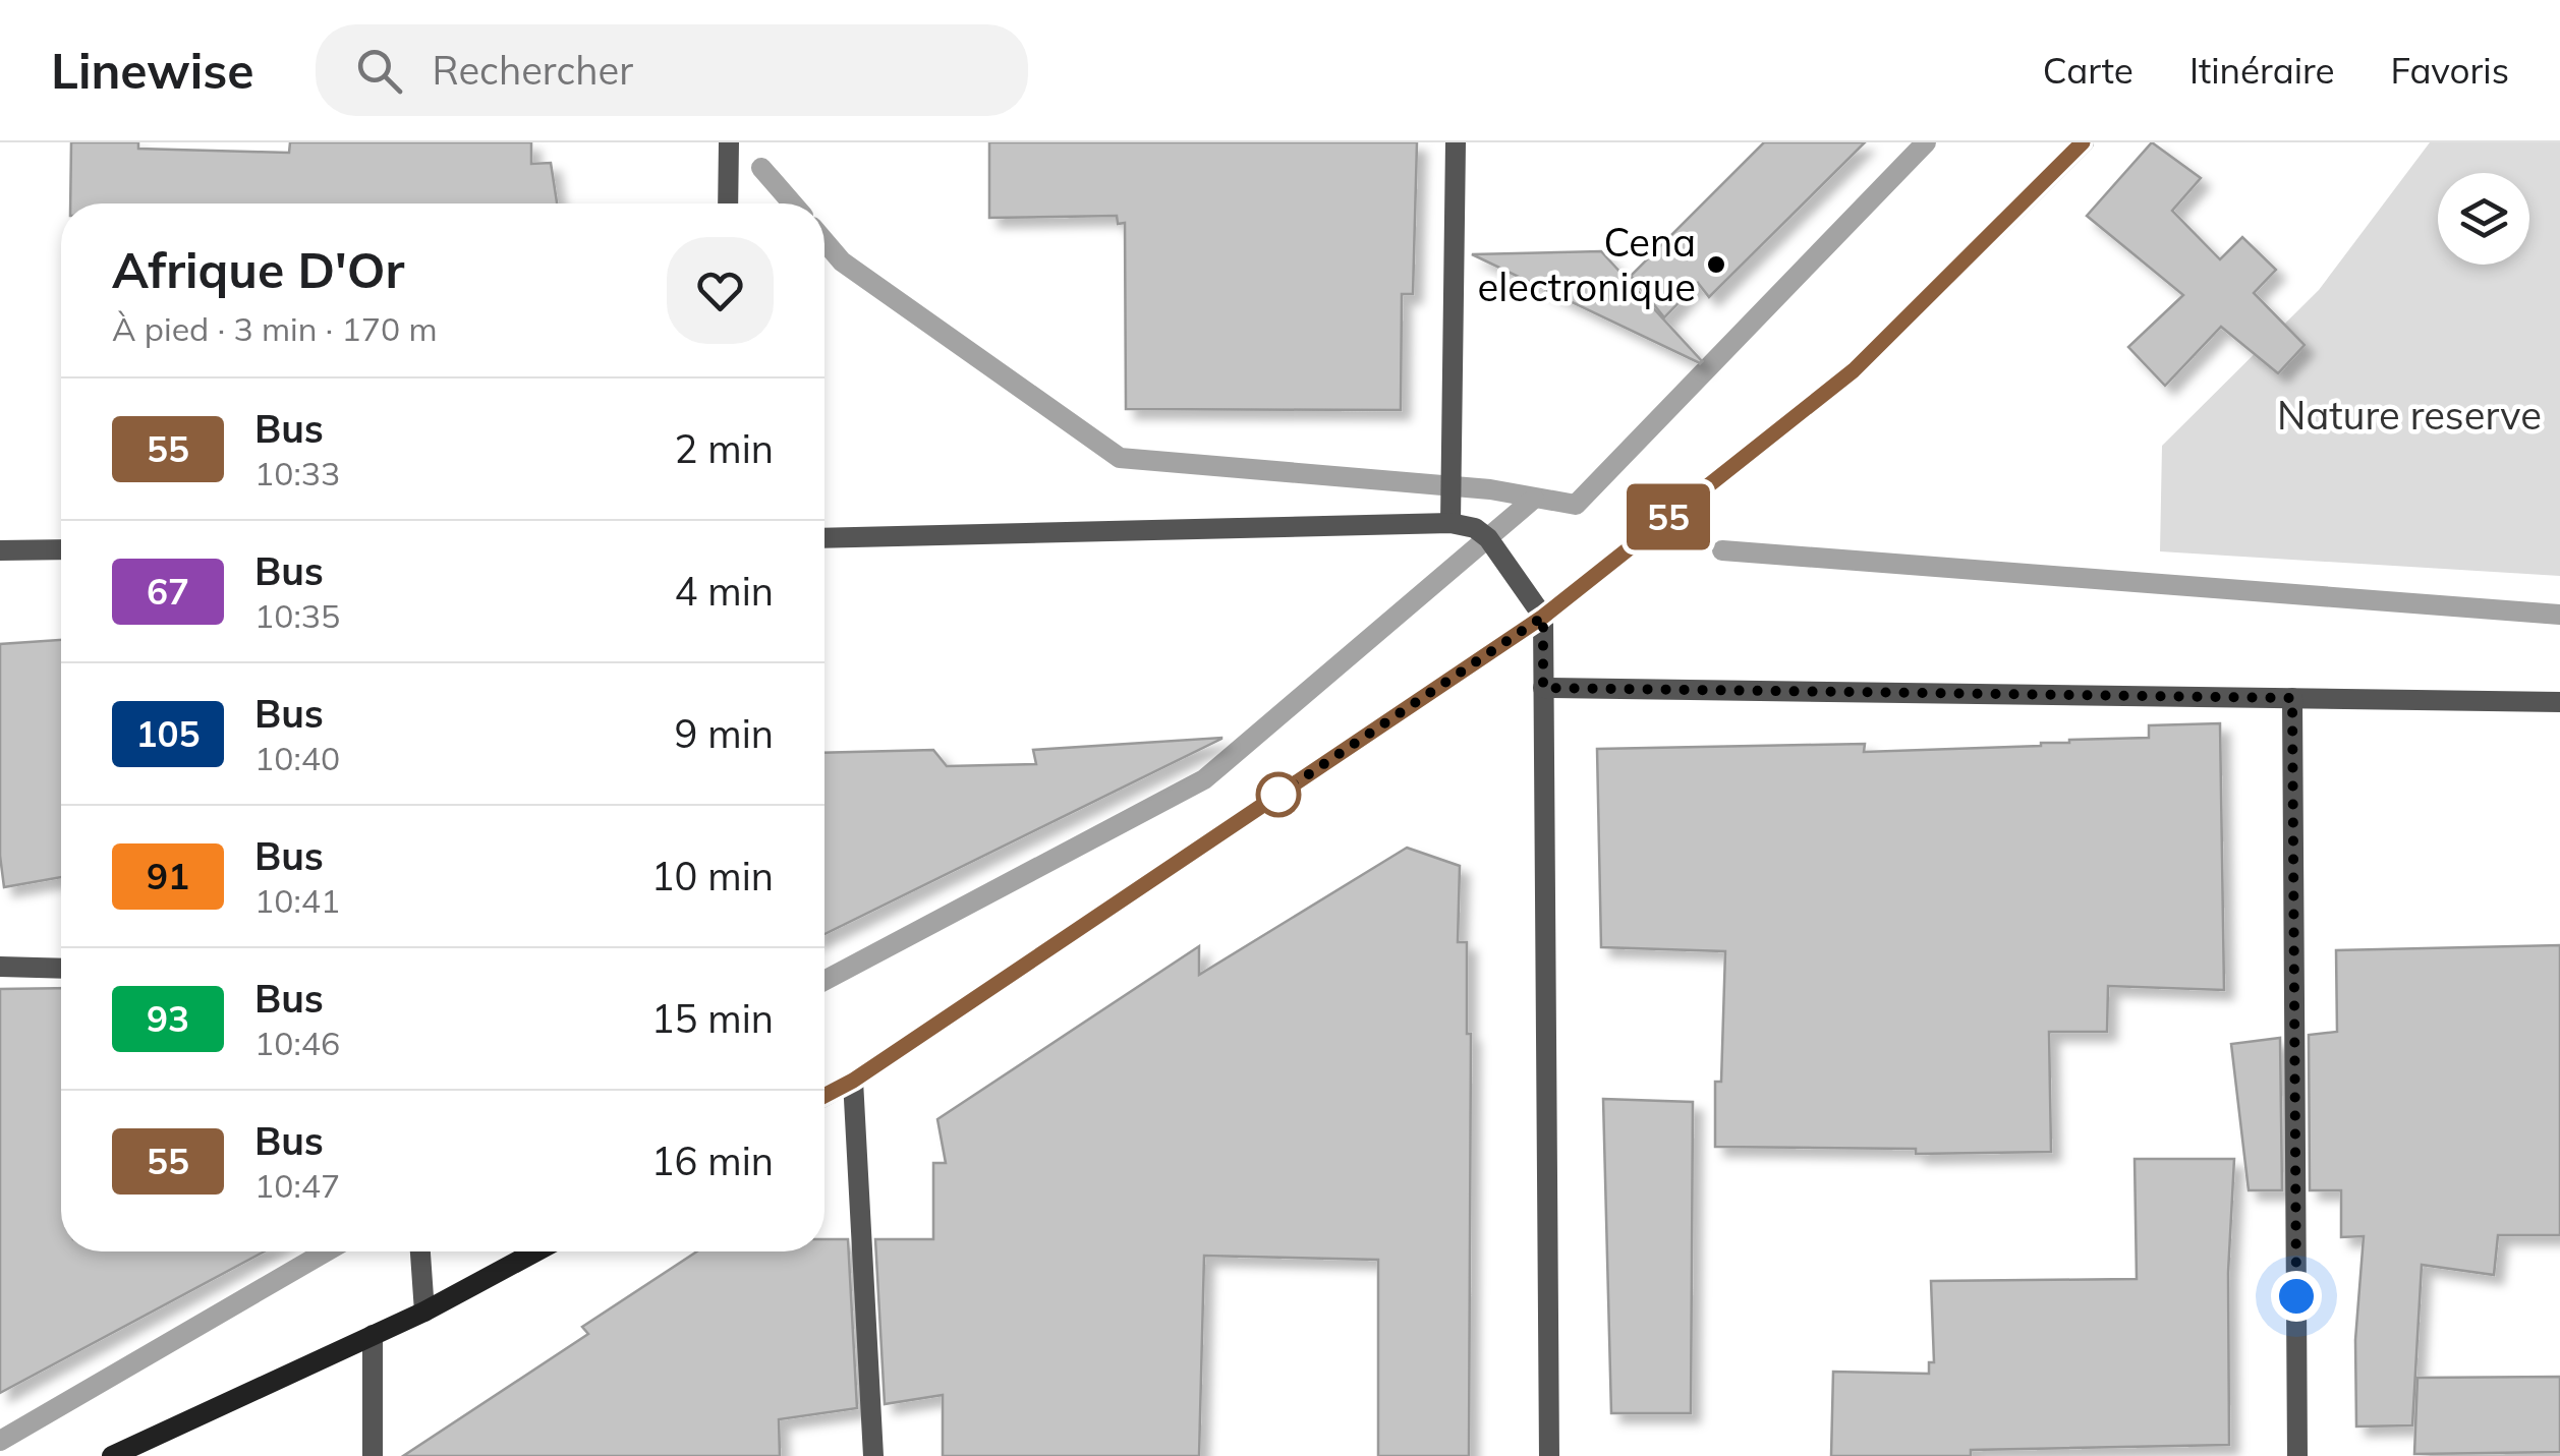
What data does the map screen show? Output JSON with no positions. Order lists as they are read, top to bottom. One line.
{"parks":["Nature reserve"],"places":["Cena electronique"],"lines":["bus line 55"],"page":{"header":"Linewise","search":"Rechercher","nav":["Carte","Itinéraire","Favoris"],"on_map":"55","heading":["Afrique D'Or","À pied · 3 min · 170 m"],"list":[{"mark":"55","name":"Bus","note":"10:33","value":"2 min"},{"mark":"67","name":"Bus","note":"10:35","value":"4 min"},{"mark":"105","name":"Bus","note":"10:40","value":"9 min"},{"mark":"91","name":"Bus","note":"10:41","value":"10 min"},{"mark":"93","name":"Bus","note":"10:46","value":"15 min"},{"mark":"55","name":"Bus","note":"10:47","value":"16 min"}]}}
